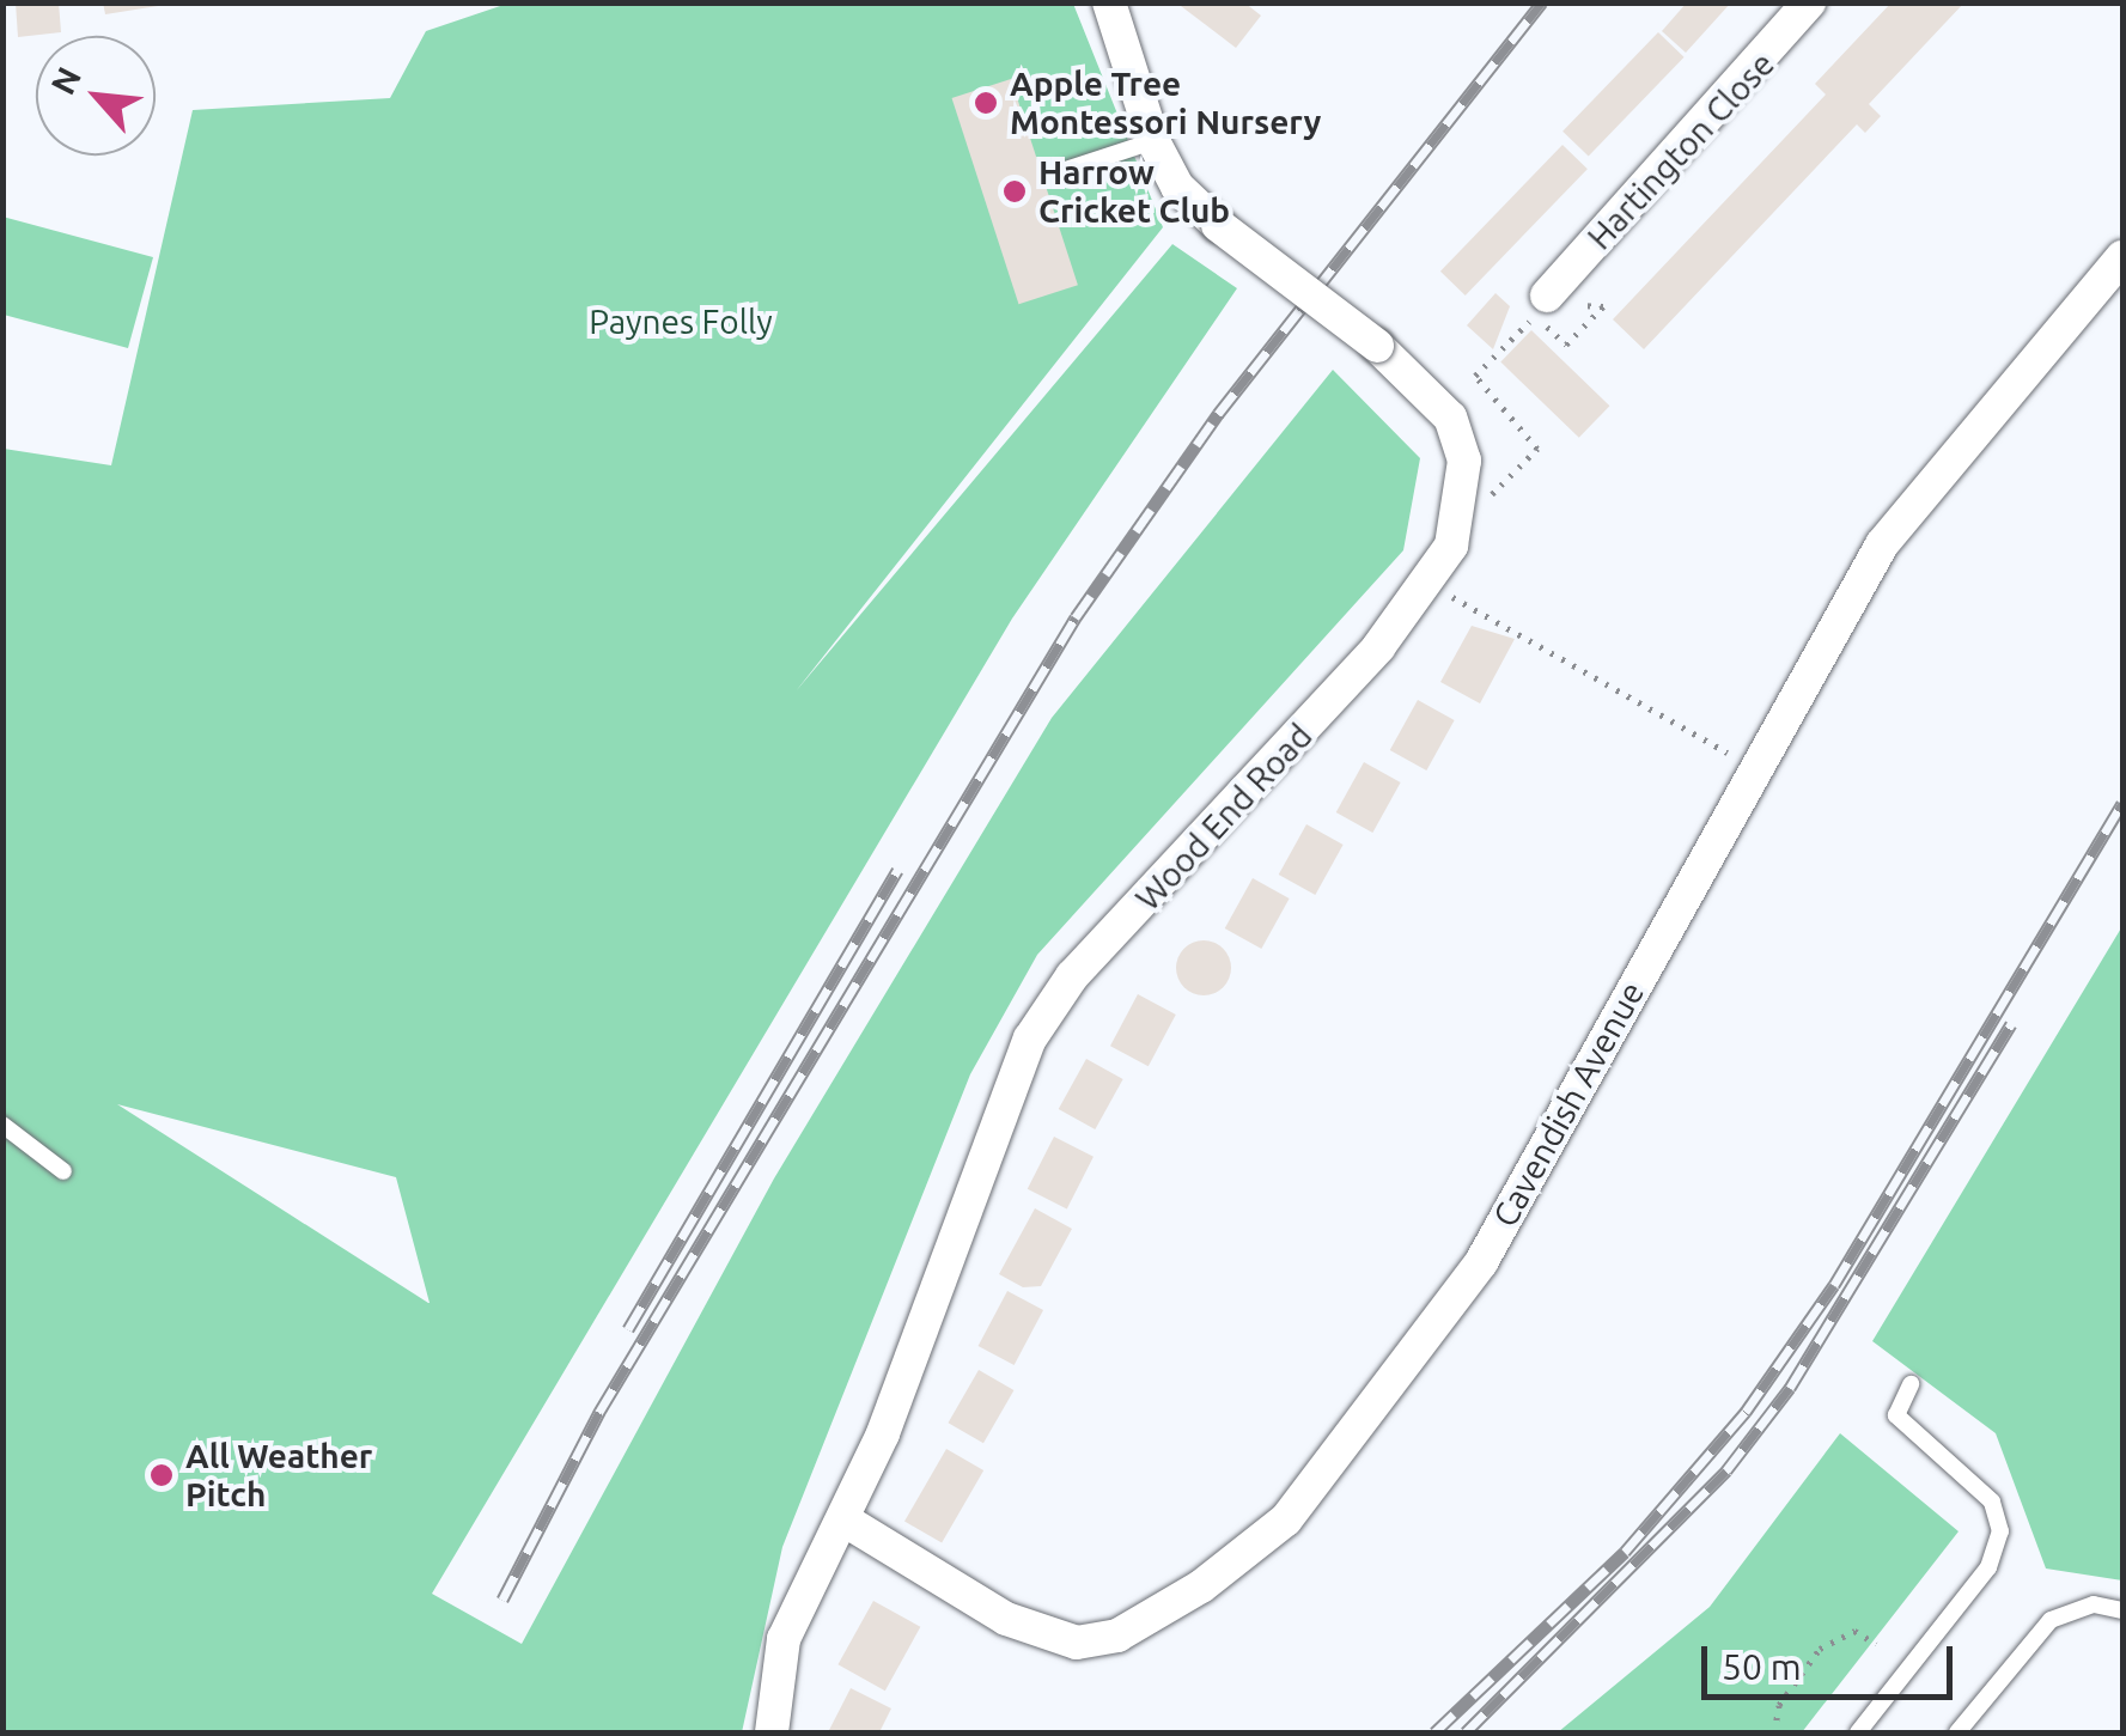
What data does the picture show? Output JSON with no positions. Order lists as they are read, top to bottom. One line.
{"streets":{"street":["Hartington Close","Wood End Road","Cavendish Avenue"]},"crossings":[["Wood End Road","Cavendish Avenue"]],"parks":["Paynes Folly"],"places":["Apple Tree Montessori Nursery","Harrow Cricket Club","All Weather Pitch"],"scale_bar":"50 m","north":"top left"}
